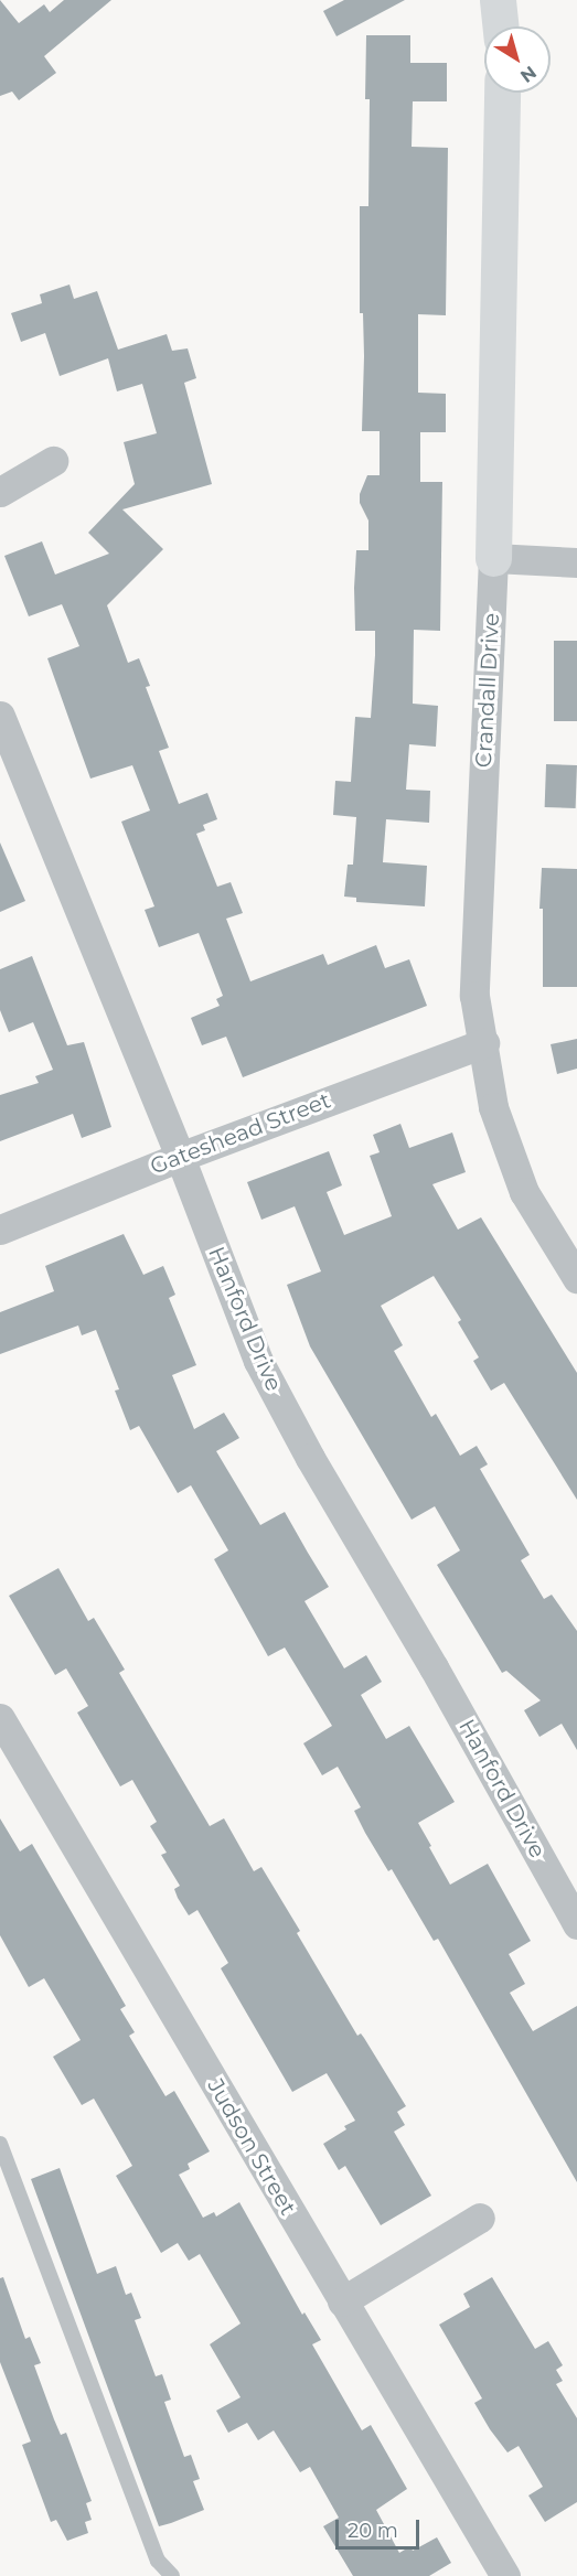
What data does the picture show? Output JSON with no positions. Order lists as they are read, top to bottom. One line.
{"streets":{"street":["Crandall Drive","Gateshead Street","Hanford Drive","Judson Street"]},"crossings":[["Crandall Drive","Gateshead Street"],["Gateshead Street","Hanford Drive"]],"scale_bar":"20 m","north":"bottom right"}
